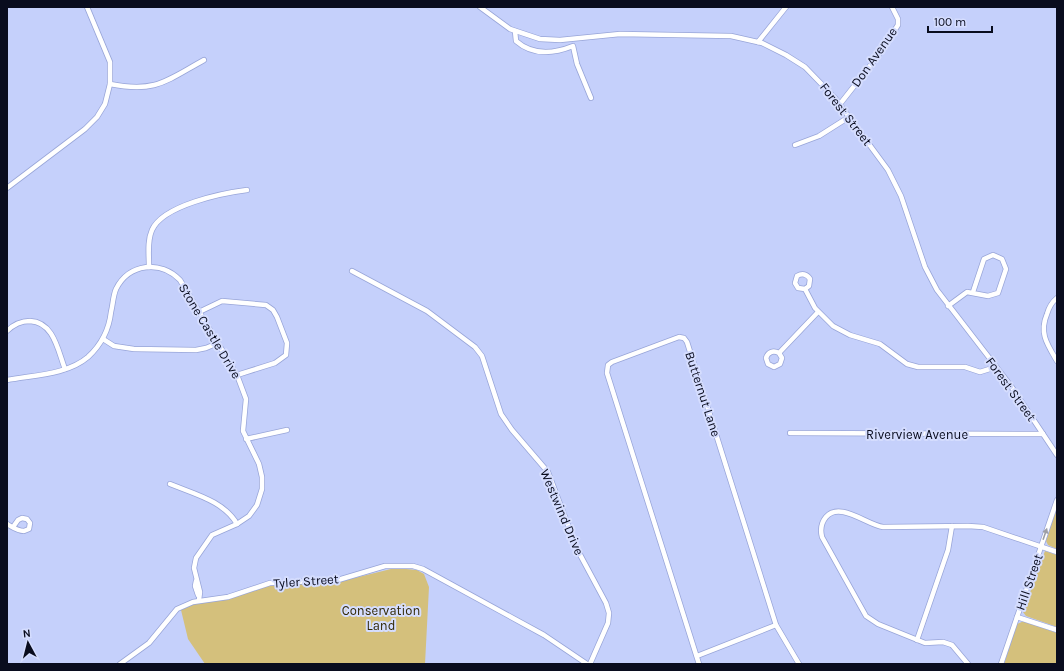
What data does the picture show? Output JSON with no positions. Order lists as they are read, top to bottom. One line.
{"streets":{"street":["Don Avenue","Forest Street","Stone Castle Drive","Butternut Lane","Riverview Avenue","Westwind Drive","Tyler Street","Hill Street"]},"crossings":[["Don Avenue","Forest Street"],["Forest Street","Riverview Avenue"],["Stone Castle Drive","Tyler Street"]],"parks":["Conservation Land"],"scale_bar":"100 m","north":"top"}
